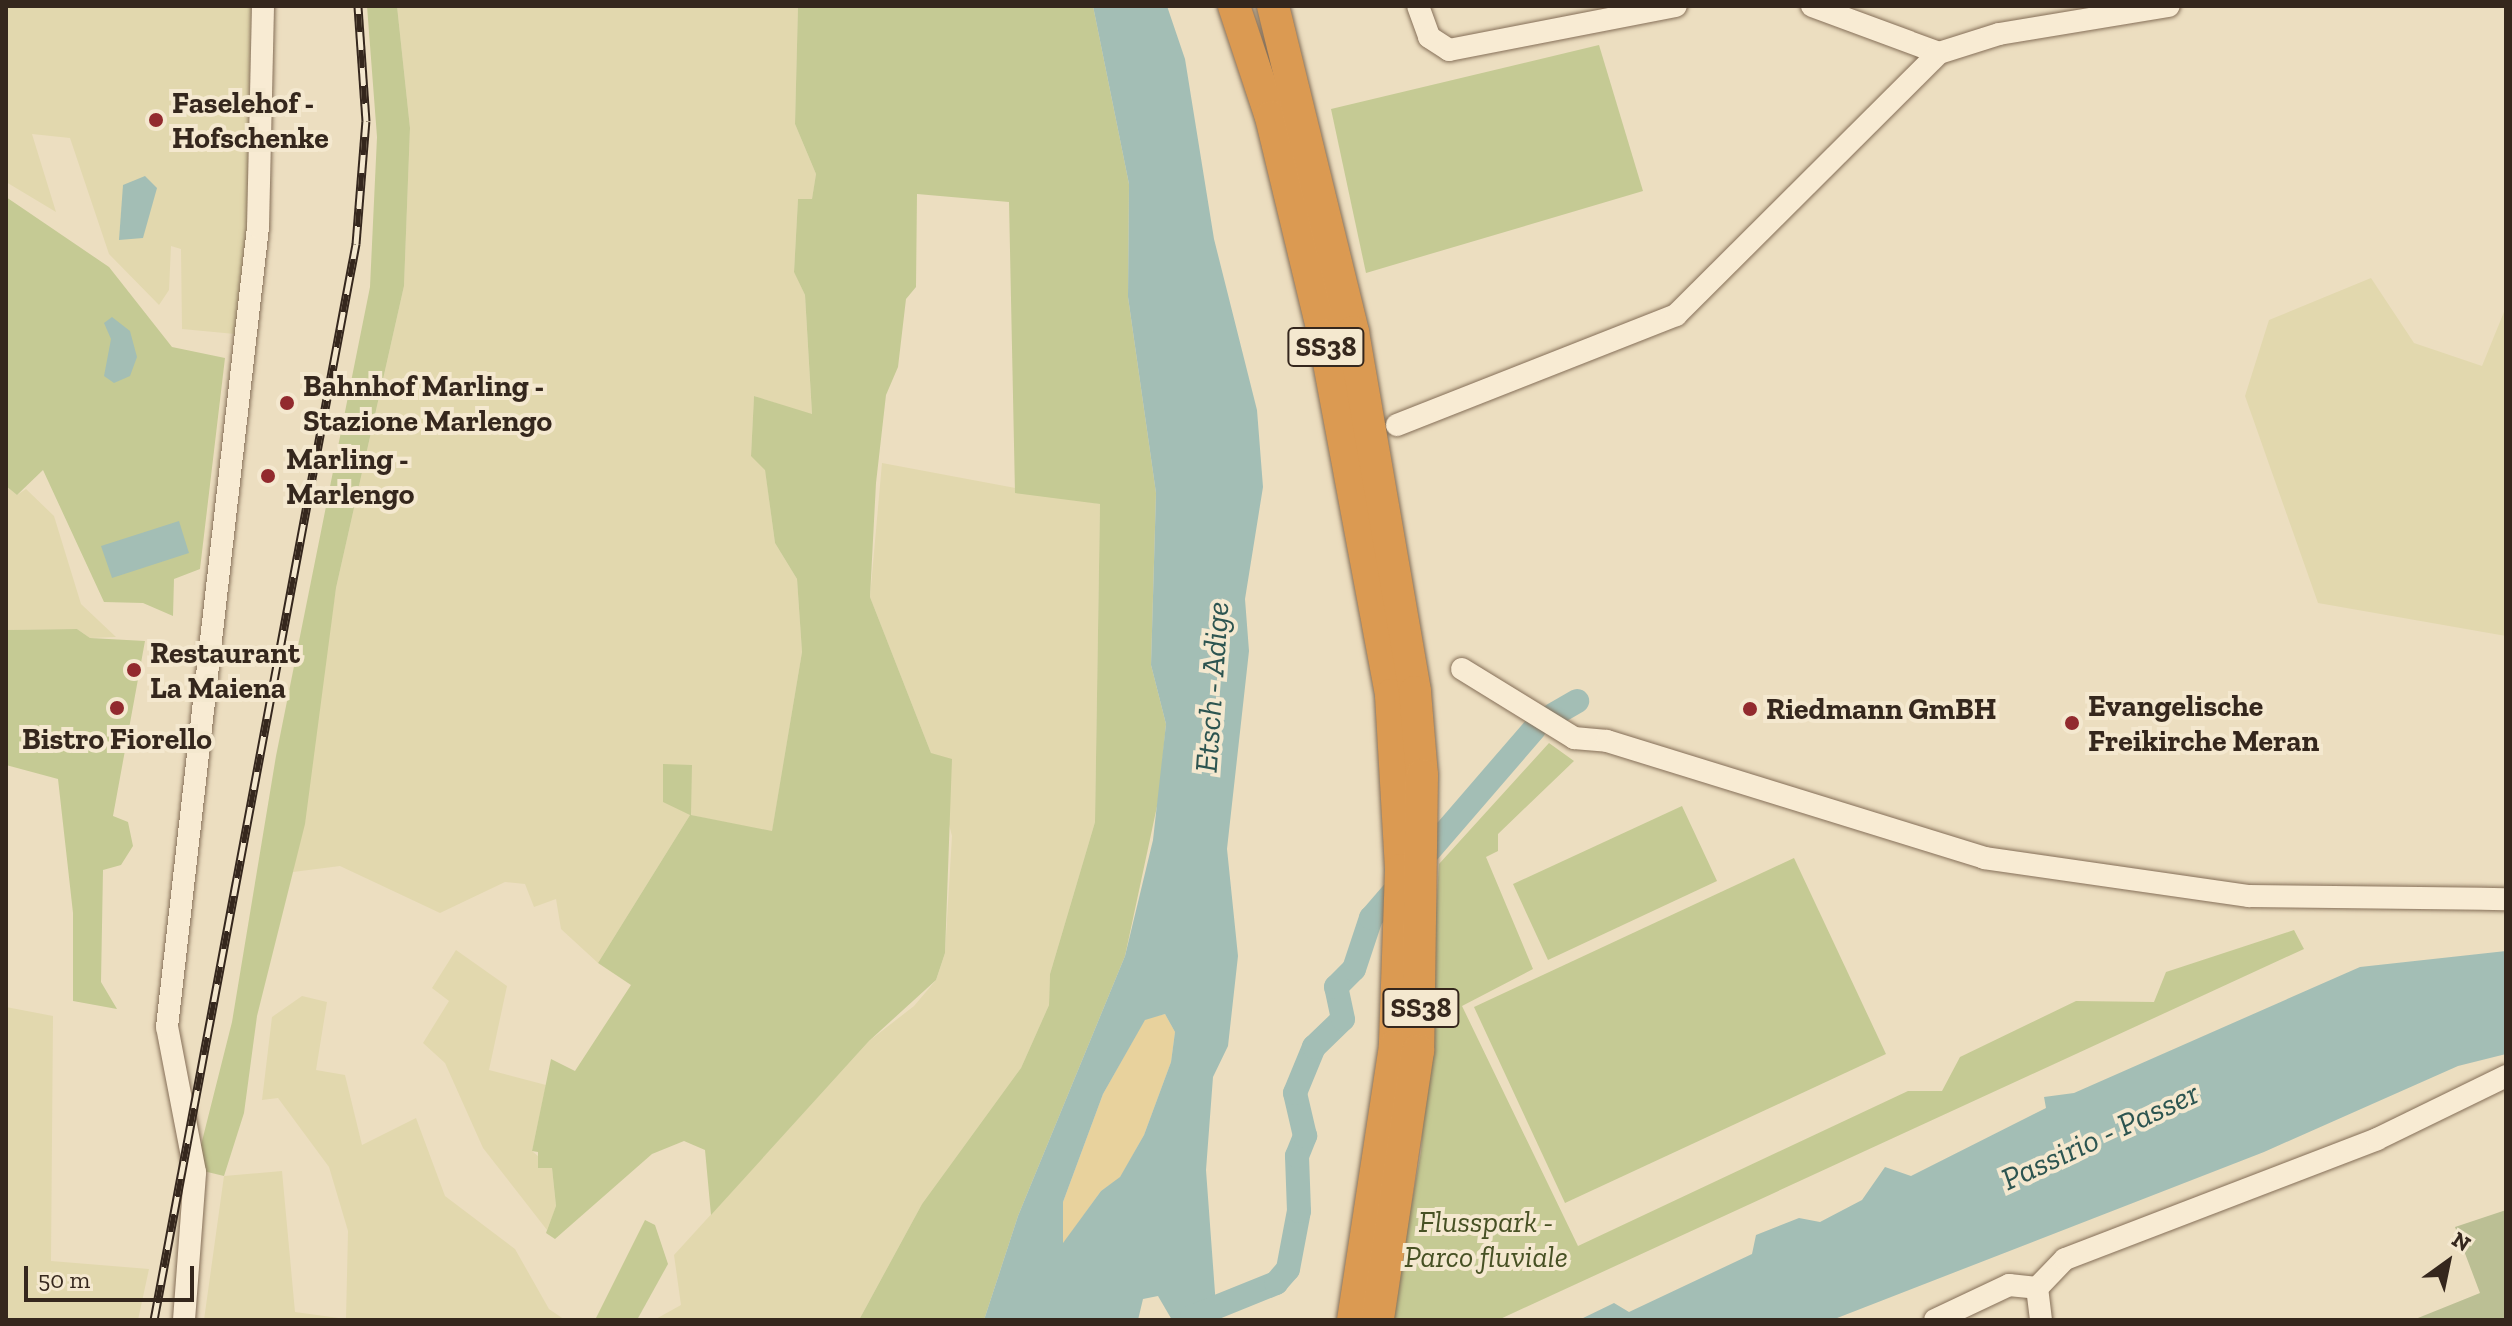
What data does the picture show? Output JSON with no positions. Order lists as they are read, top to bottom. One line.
{"streets":{"highway":["SS38"]},"water":["Etsch - Adige","Passirio - Passer"],"parks":["Flusspark - Parco fluviale"],"places":["Faselehof - Hofschenke","Bahnhof Marling - Stazione Marlengo","Marling - Marlengo","Restaurant La Maiena","Bistro Fiorello","Riedmann GmBH","Evangelische Freikirche Meran"],"scale_bar":"50 m","north":"top right"}
